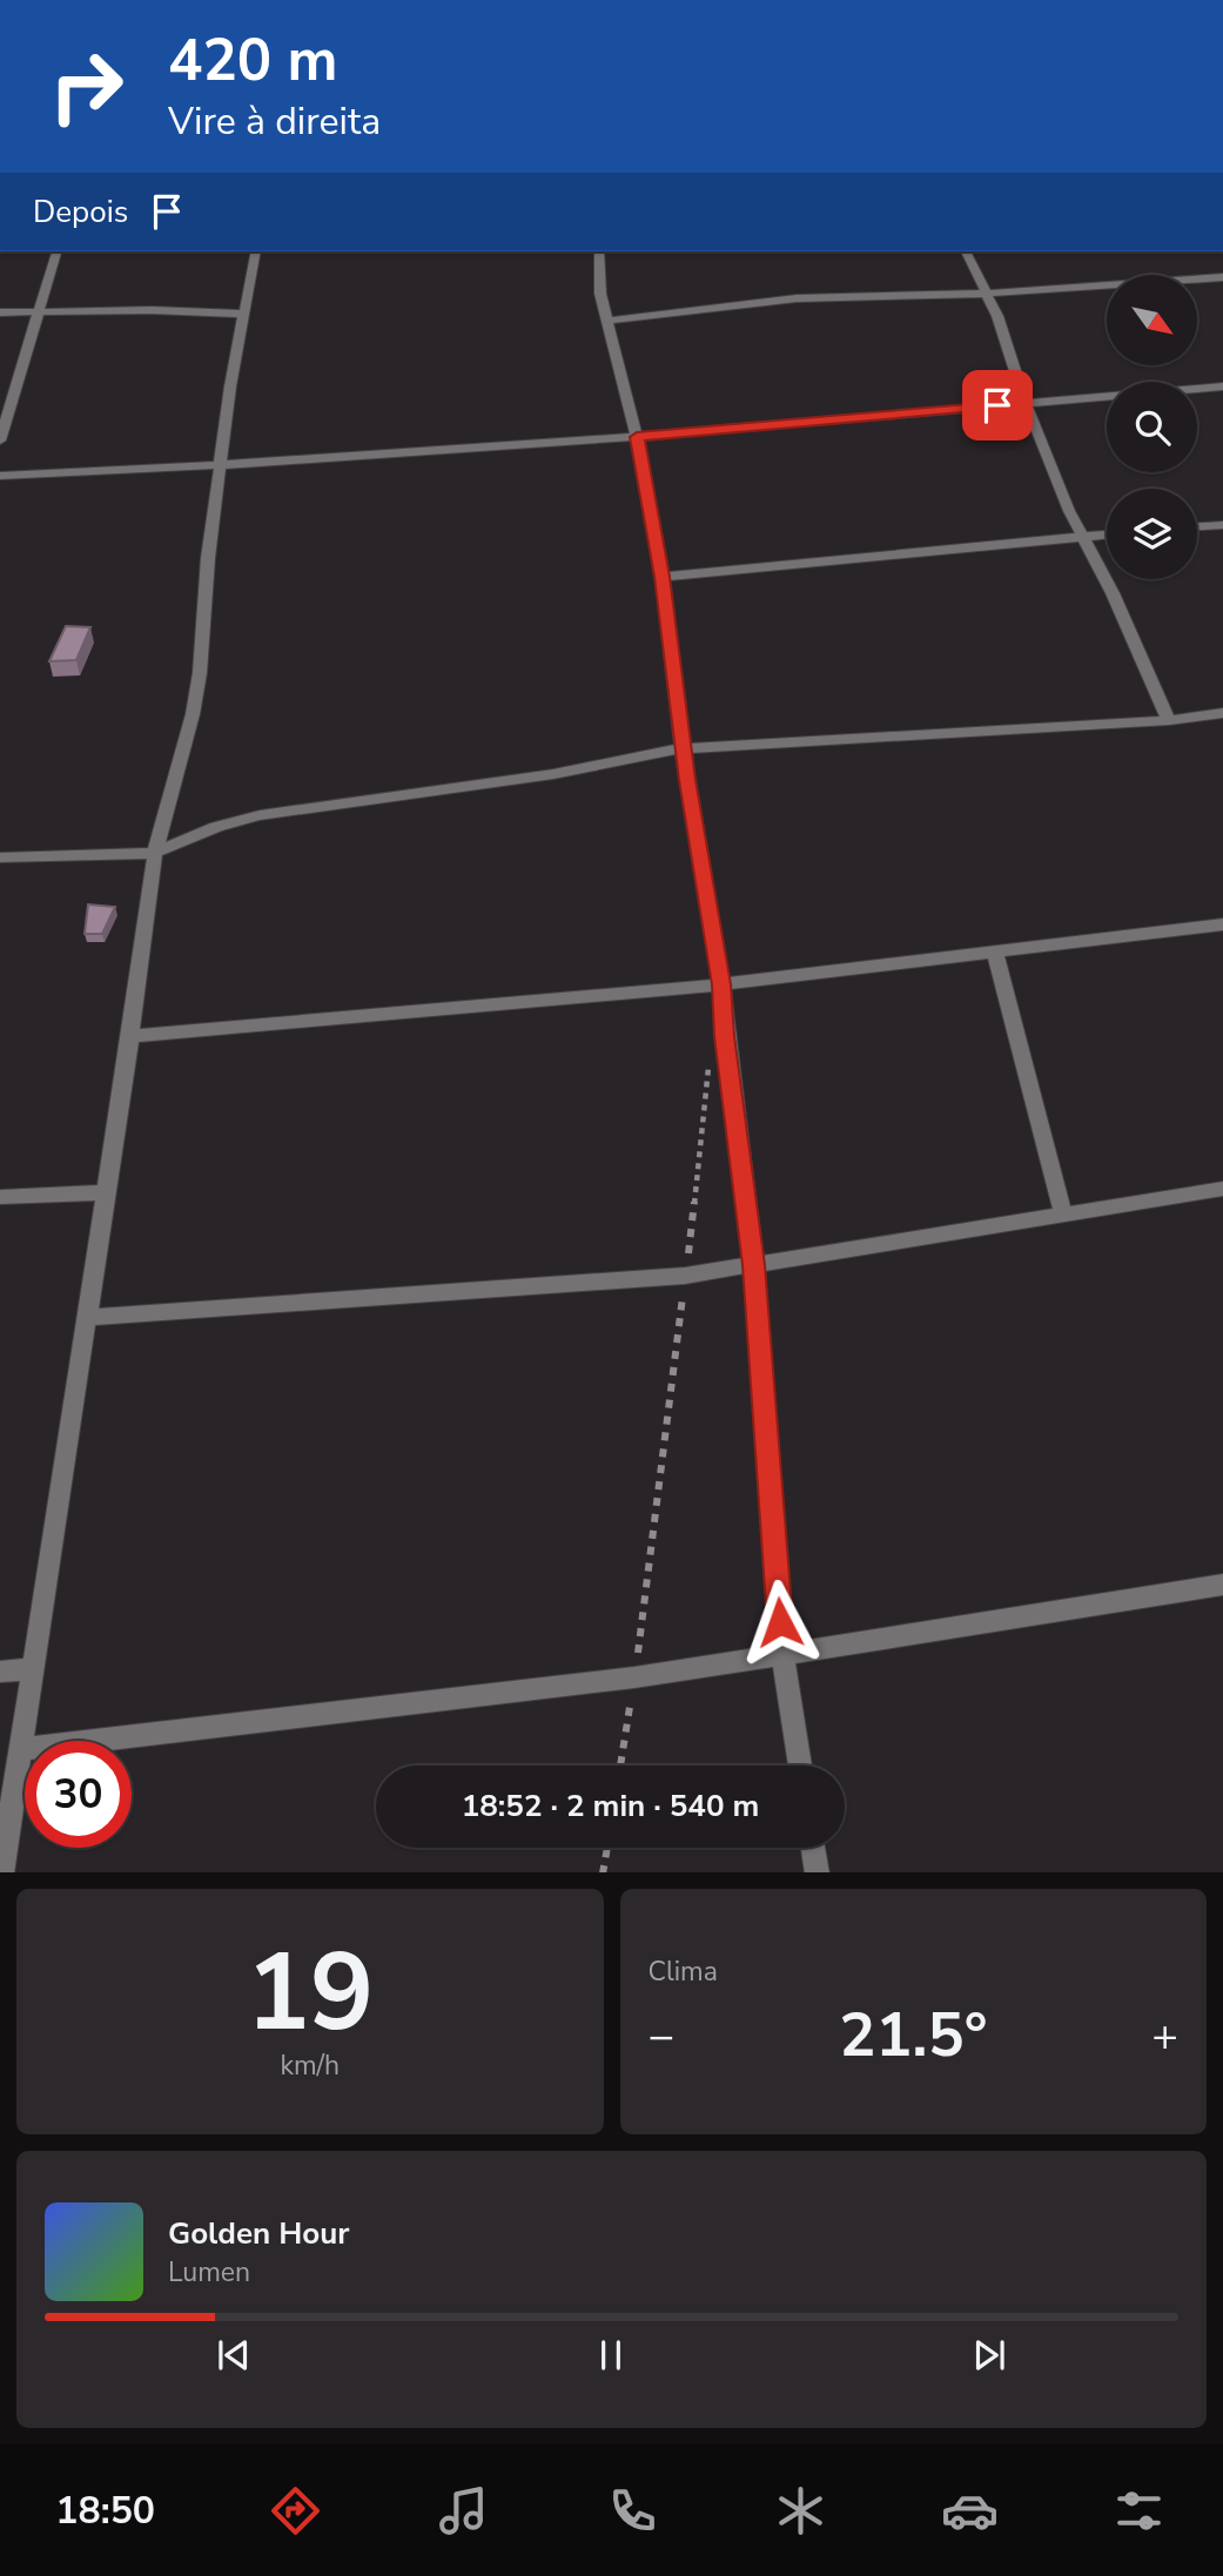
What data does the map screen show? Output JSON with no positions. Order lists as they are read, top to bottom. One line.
{"north":"bottom right","page":{"turn":["420 m","Vire à direita"],"then":"Depois","limit":"30","trip":"18:52 · 2 min · 540 m","tile":[["19","km/h"],"Clima"],"heat":["−","21.5°","+"],"song":["Golden Hour","Lumen"],"tabs":"18:50"}}
